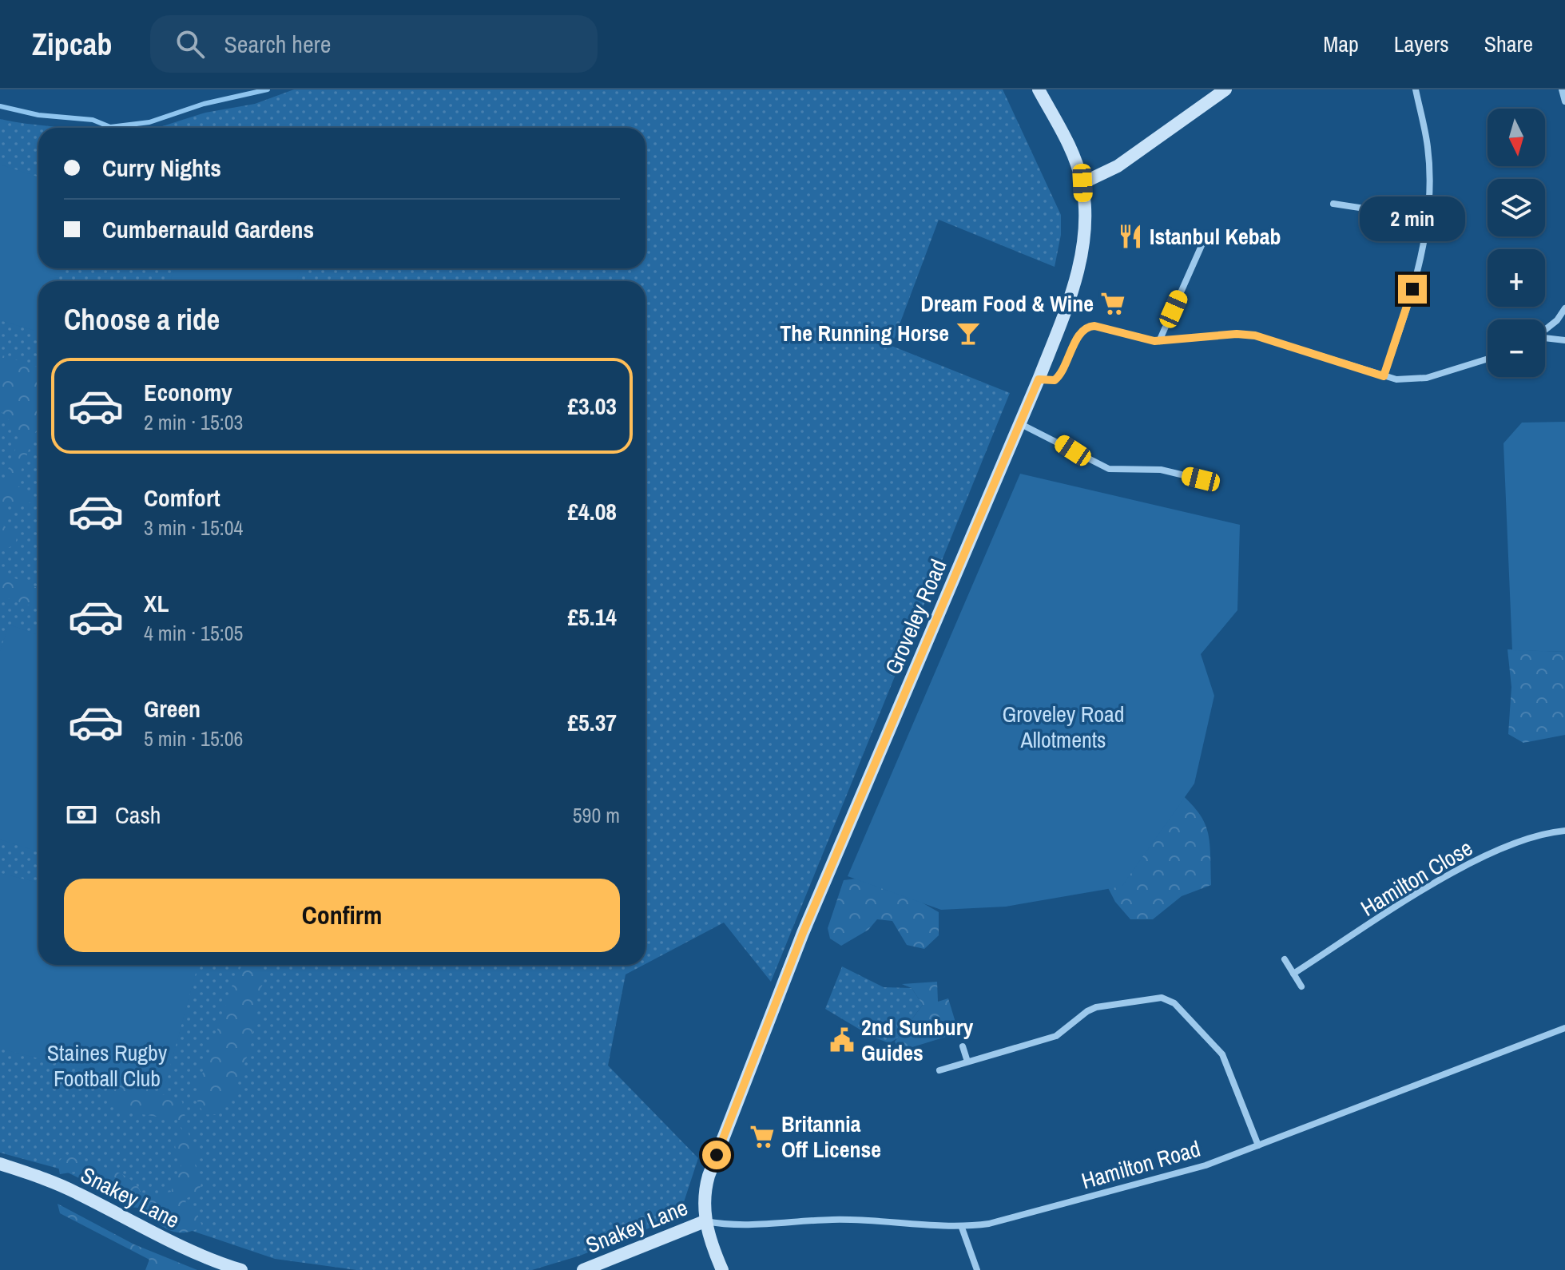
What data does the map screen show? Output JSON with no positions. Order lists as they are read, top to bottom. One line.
{"streets":{"street":["Groveley Road","Hamilton Close","Hamilton Road","Snakey Lane"]},"crossings":[["Groveley Road","Hamilton Road"],["Groveley Road","Snakey Lane"],["Hamilton Road","Snakey Lane"]],"parks":["Groveley Road Allotments","Staines Rugby Football Club"],"places":{"restaurant":["Istanbul Kebab"],"supermarket":["Dream Food & Wine","Britannia Off License"],"bar":["The Running Horse"],"public building":["2nd Sunbury Guides"]},"north":"bottom","page":{"header":"Zipcab","search":"Search here","nav":["Map","Layers","Share"],"map_buttons":["+","−"],"banner":["Curry Nights","Cumbernauld Gardens"],"bubble":"2 min","heading":"Choose a ride","list":[{"name":"Economy","note":"2 min · 15:03","value":"£3.03"},{"name":"Comfort","note":"3 min · 15:04","value":"£4.08"},{"name":"XL","note":"4 min · 15:05","value":"£5.14"},{"name":"Green","note":"5 min · 15:06","value":"£5.37"}],"pay":["Cash","590 m"],"buttons":"Confirm"}}
